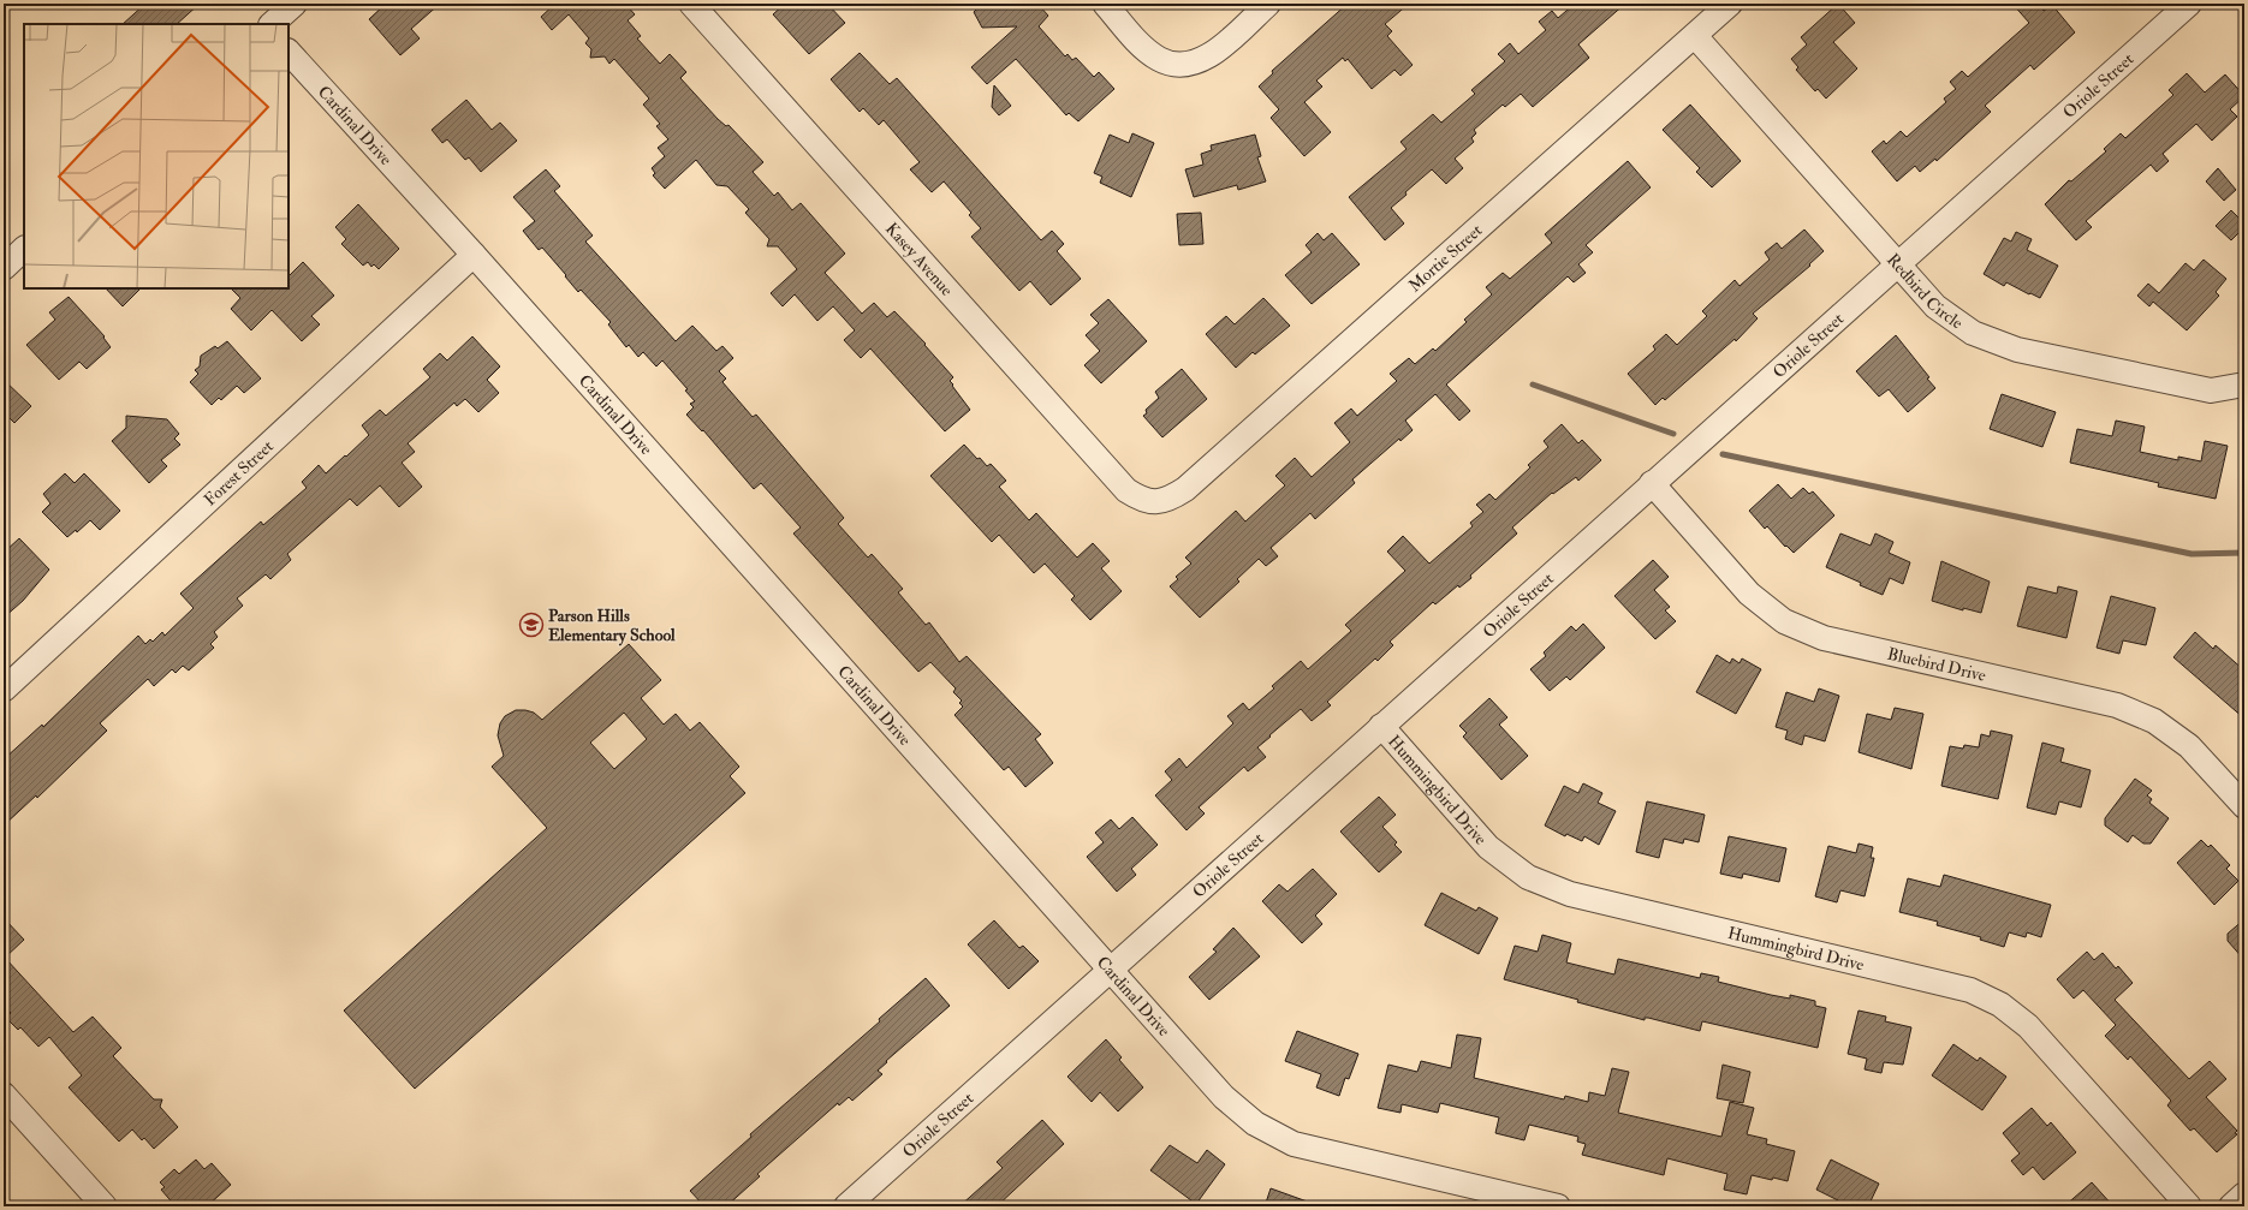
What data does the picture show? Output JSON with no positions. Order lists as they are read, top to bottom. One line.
{"streets":{"street":["Oriole Street","Cardinal Drive","Kasey Avenue","Mortie Street","Redbird Circle","Forest Street","Bluebird Drive","Hummingbird Drive"]},"crossings":[["Oriole Street","Cardinal Drive"],["Oriole Street","Redbird Circle"],["Oriole Street","Bluebird Drive"],["Oriole Street","Hummingbird Drive"],["Cardinal Drive","Forest Street"],["Kasey Avenue","Mortie Street"],["Mortie Street","Redbird Circle"]],"places":{"school or university":["Parson Hills Elementary School"]}}
